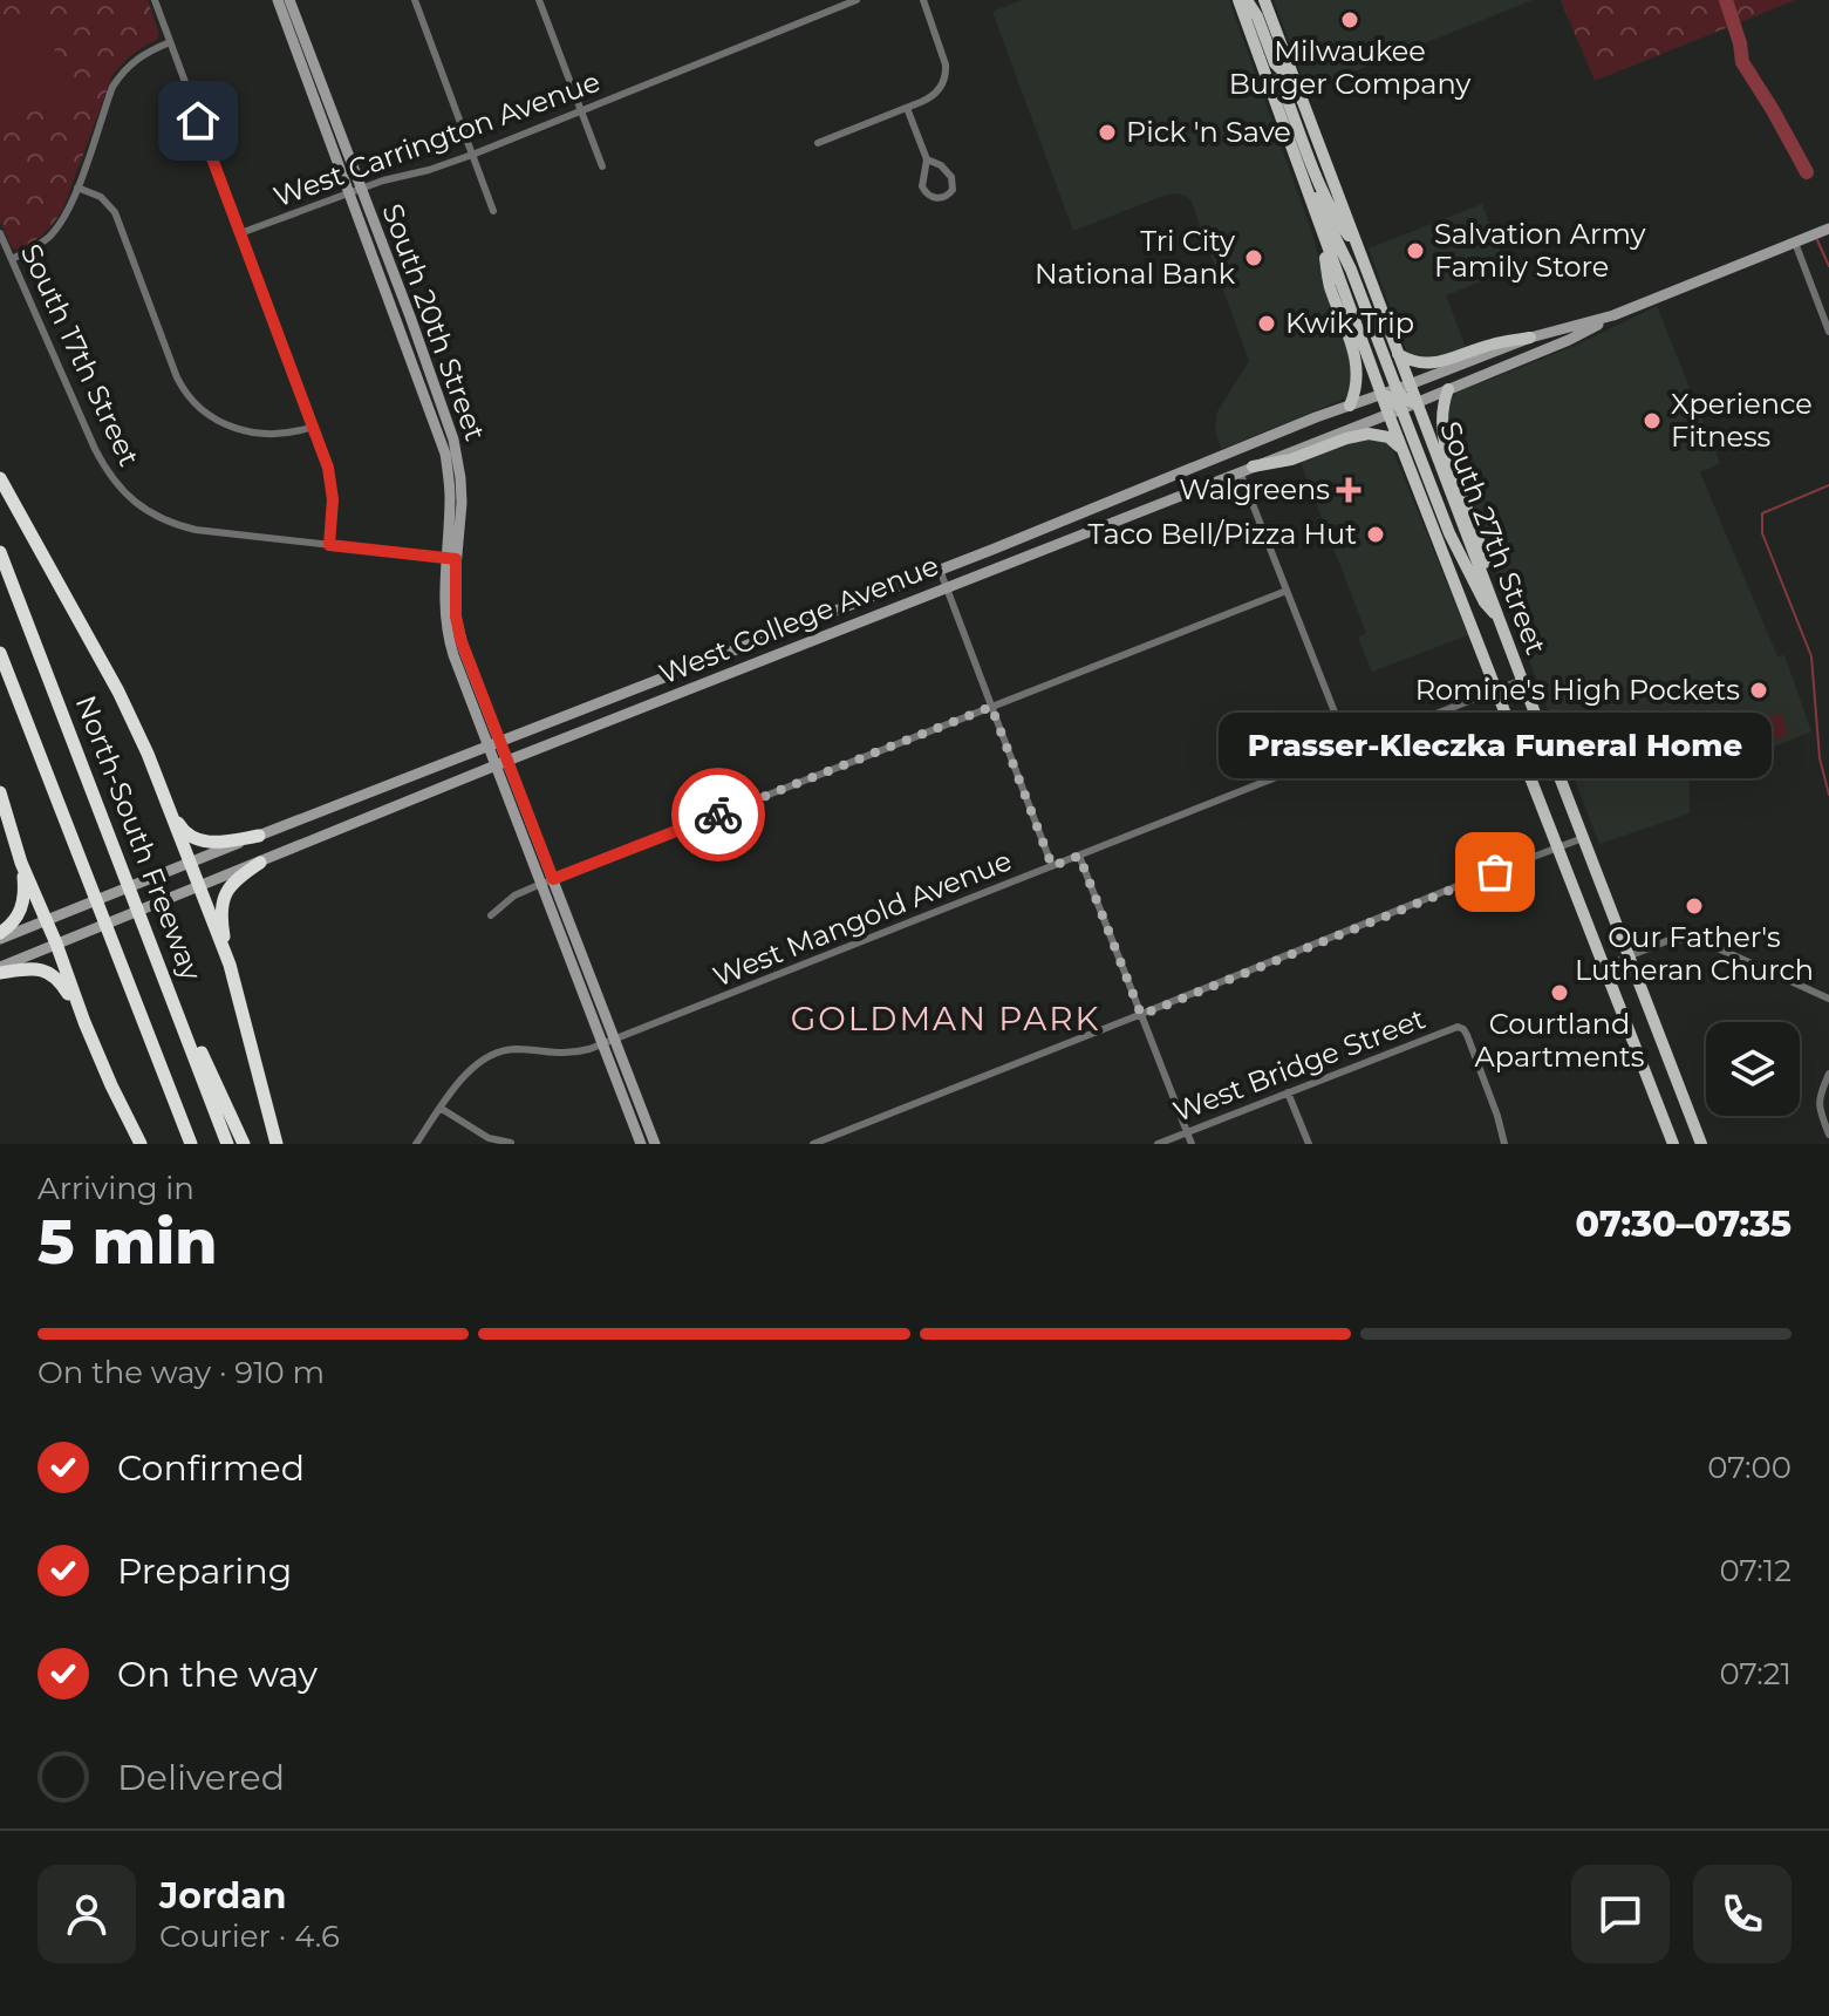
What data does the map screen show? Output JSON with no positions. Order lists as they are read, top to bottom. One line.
{"streets":{"highway":["North-South Freeway"],"main road":["South 20th Street","South 27th Street","West College Avenue"],"street":["West Carrington Avenue","South 17th Street","West Mangold Avenue","West Bridge Street"]},"crossings":[["West Carrington Avenue","South 20th Street"],["South 20th Street","West College Avenue"],["South 20th Street","West Mangold Avenue"],["South 27th Street","West College Avenue"],["South 27th Street","West Mangold Avenue"]],"districts":["GOLDMAN PARK"],"places":{"other":["Milwaukee Burger Company","Pick 'n Save","Salvation Army Family Store","Tri City National Bank","Kwik Trip","Xperience Fitness","Taco Bell/Pizza Hut","Romine's High Pockets","Prasser-Kleczka Funeral Home","Our Father's Lutheran Church","Courtland Apartments"],"health":["Walgreens"]},"page":{"bubble":"Prasser-Kleczka Funeral Home","heading":["5 min","Arriving in","07:30–07:35"],"panel":["Jordan","Courier · 4.6"],"bar":"On the way · 910 m","list":[["Confirmed","07:00"],["Preparing","07:12"],["On the way","07:21"],"Delivered"]}}
